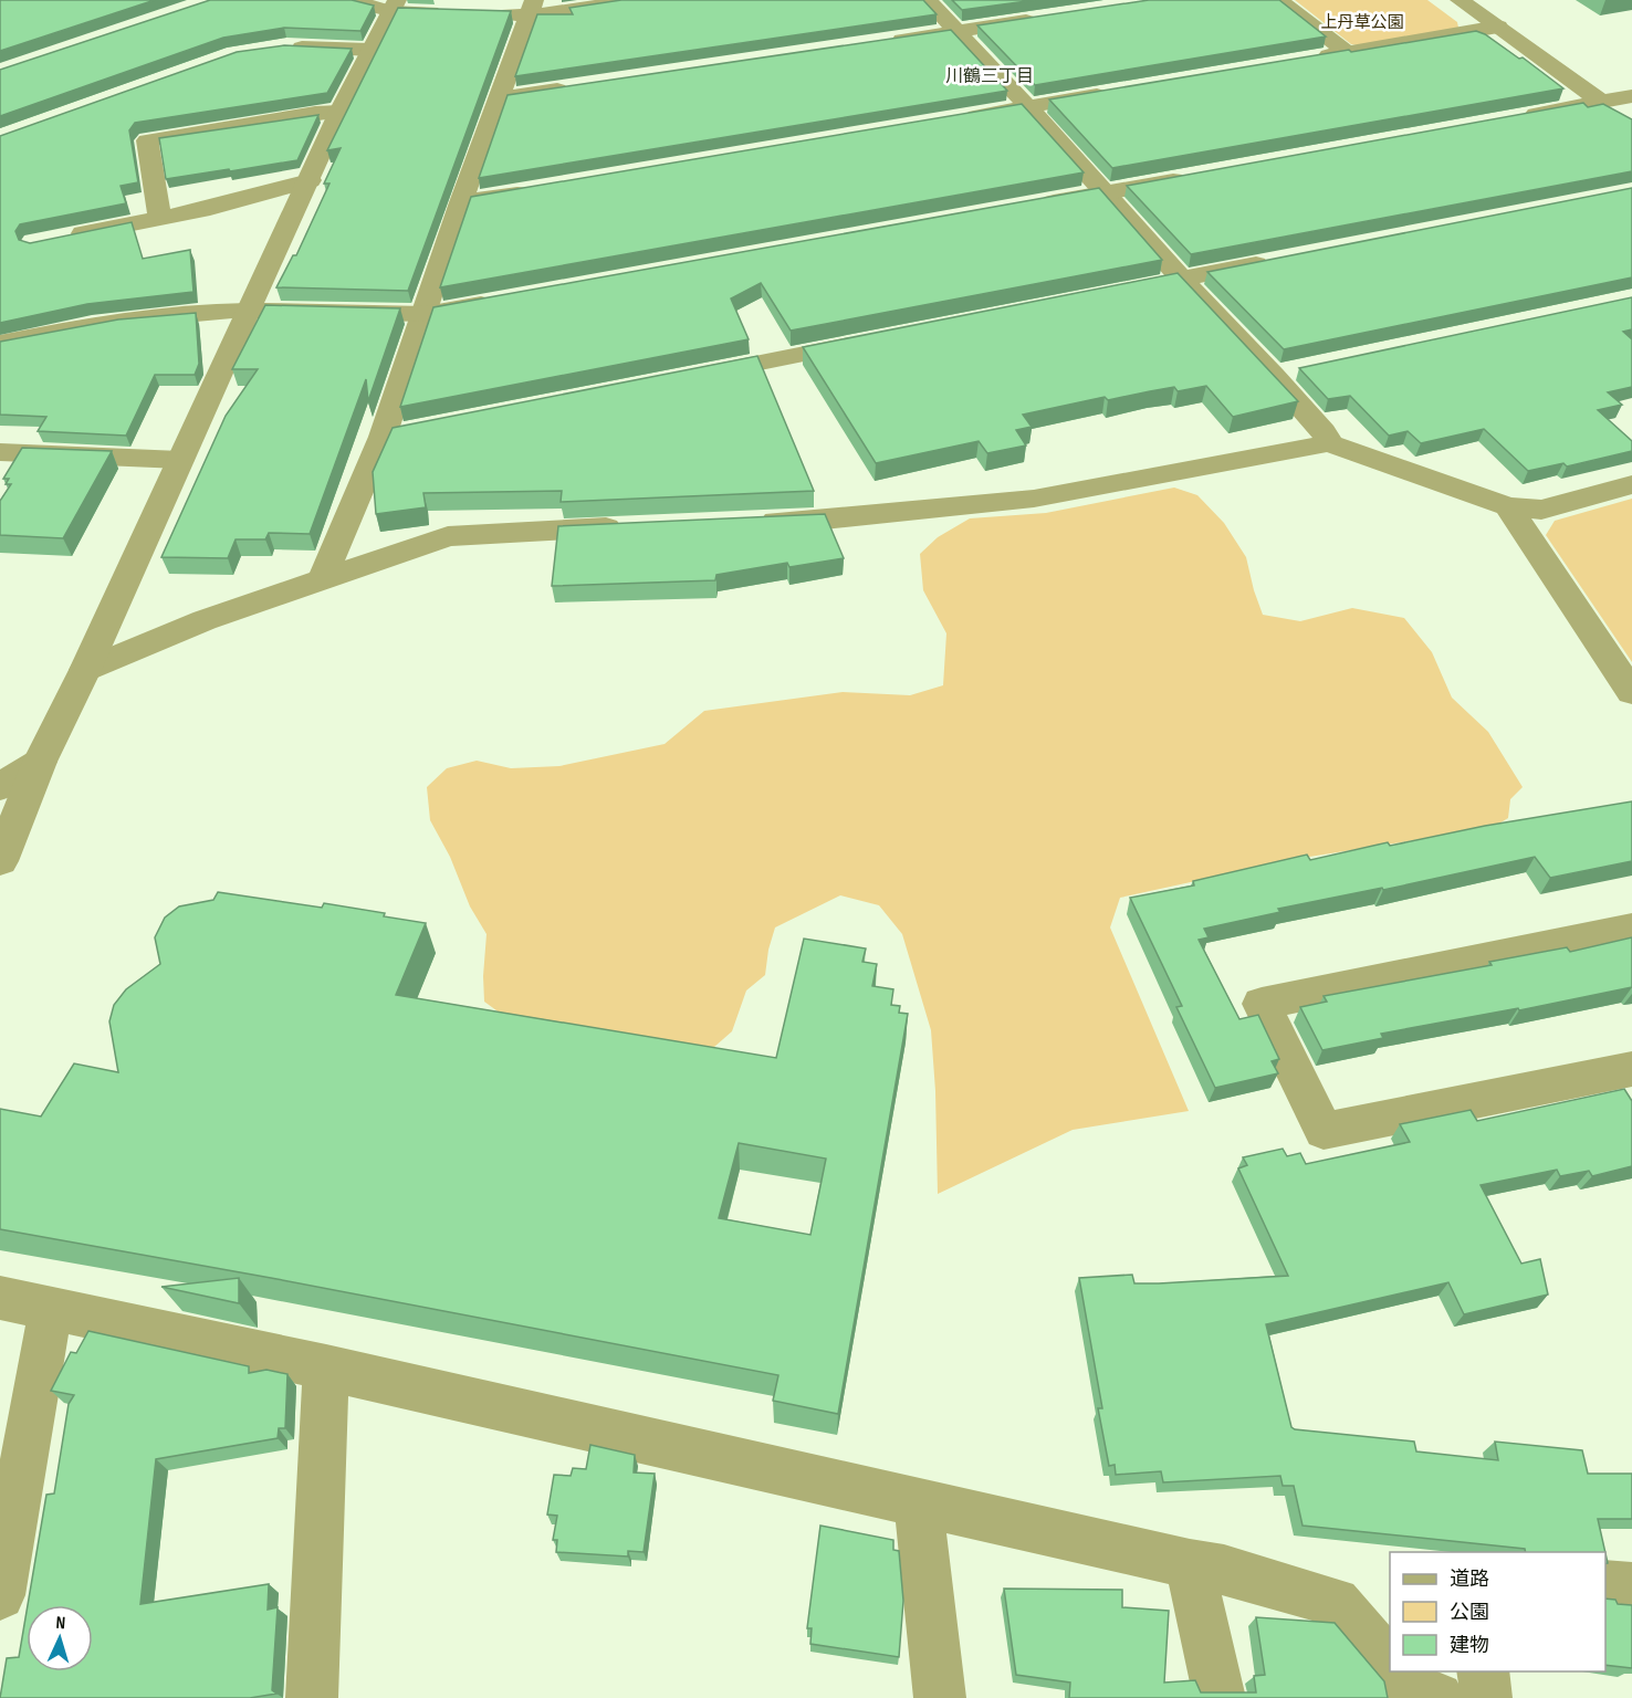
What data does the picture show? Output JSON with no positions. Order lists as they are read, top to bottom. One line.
{"districts":["川鶴三丁目"],"parks":["上丹草公園"],"legend":["道路","公園","建物"],"north":"top"}
